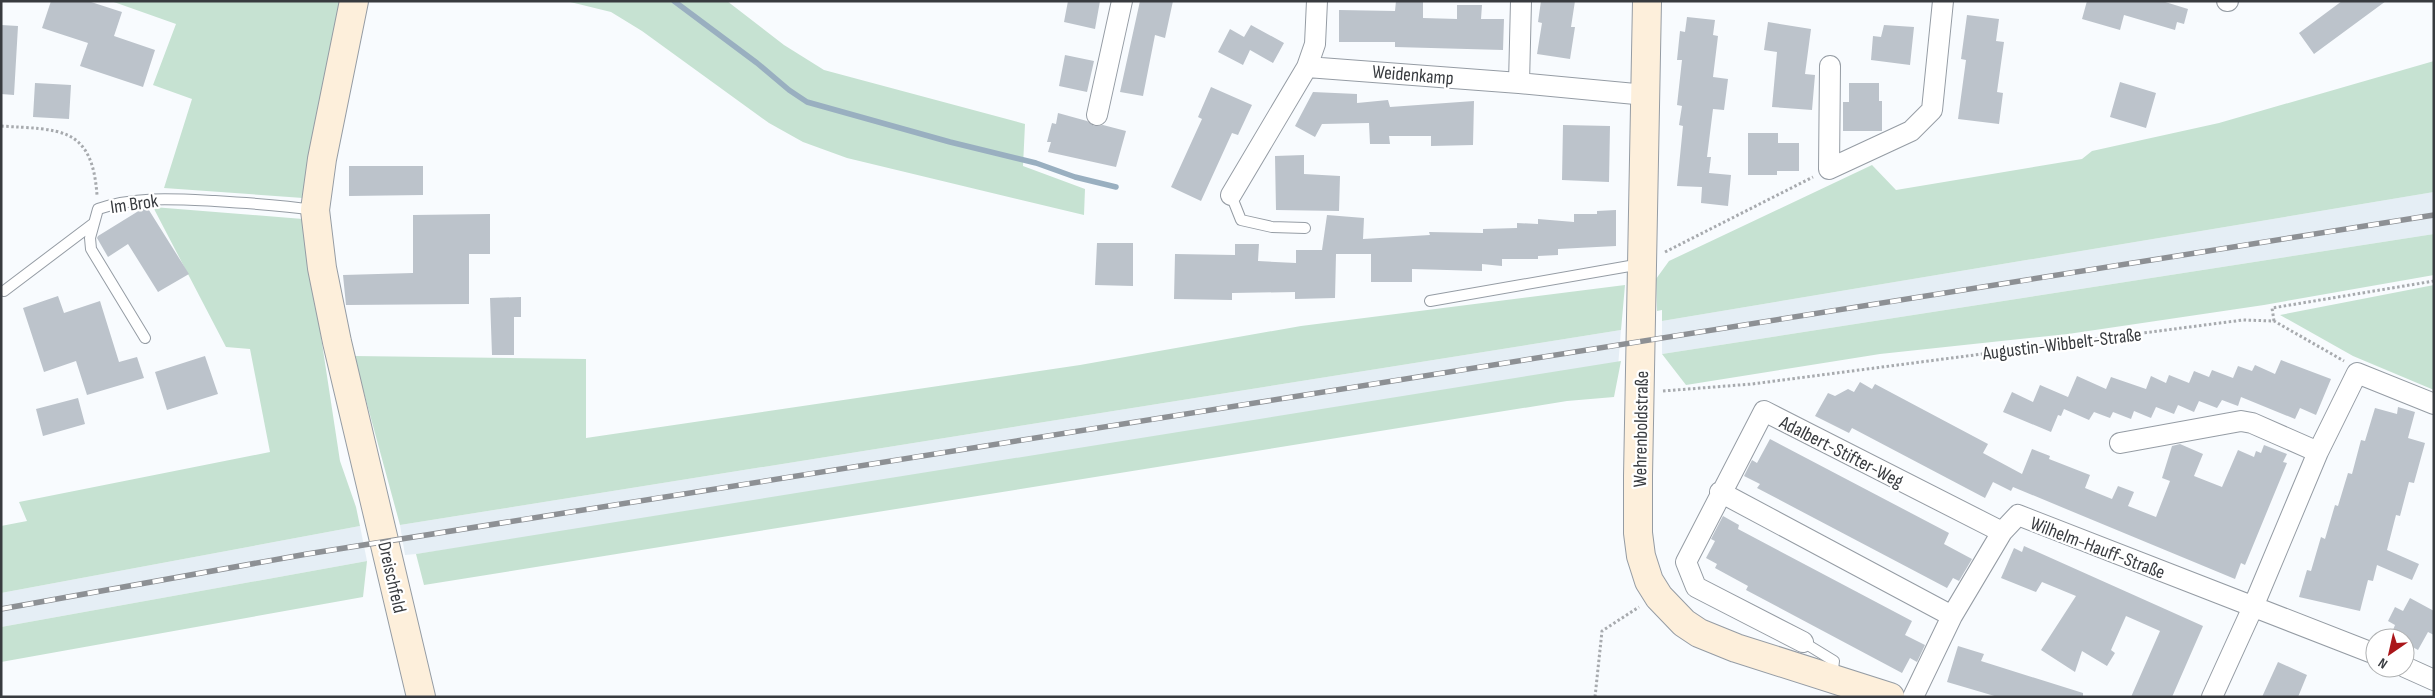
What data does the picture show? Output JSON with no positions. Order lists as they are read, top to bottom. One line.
{"streets":{"street":["Weidenkamp","Wehrenboldstraße","Adalbert-Stifter-Weg","Wilhelm-Hauff-Straße","Dreischfeld"],"lane":["Im Brok"],"path":["Augustin-Wibbelt-Straße"]},"crossings":[["Weidenkamp","Wehrenboldstraße"],["Im Brok","Dreischfeld"],["Augustin-Wibbelt-Straße","Wehrenboldstraße"],["Adalbert-Stifter-Weg","Wilhelm-Hauff-Straße"]],"north":"bottom left"}
